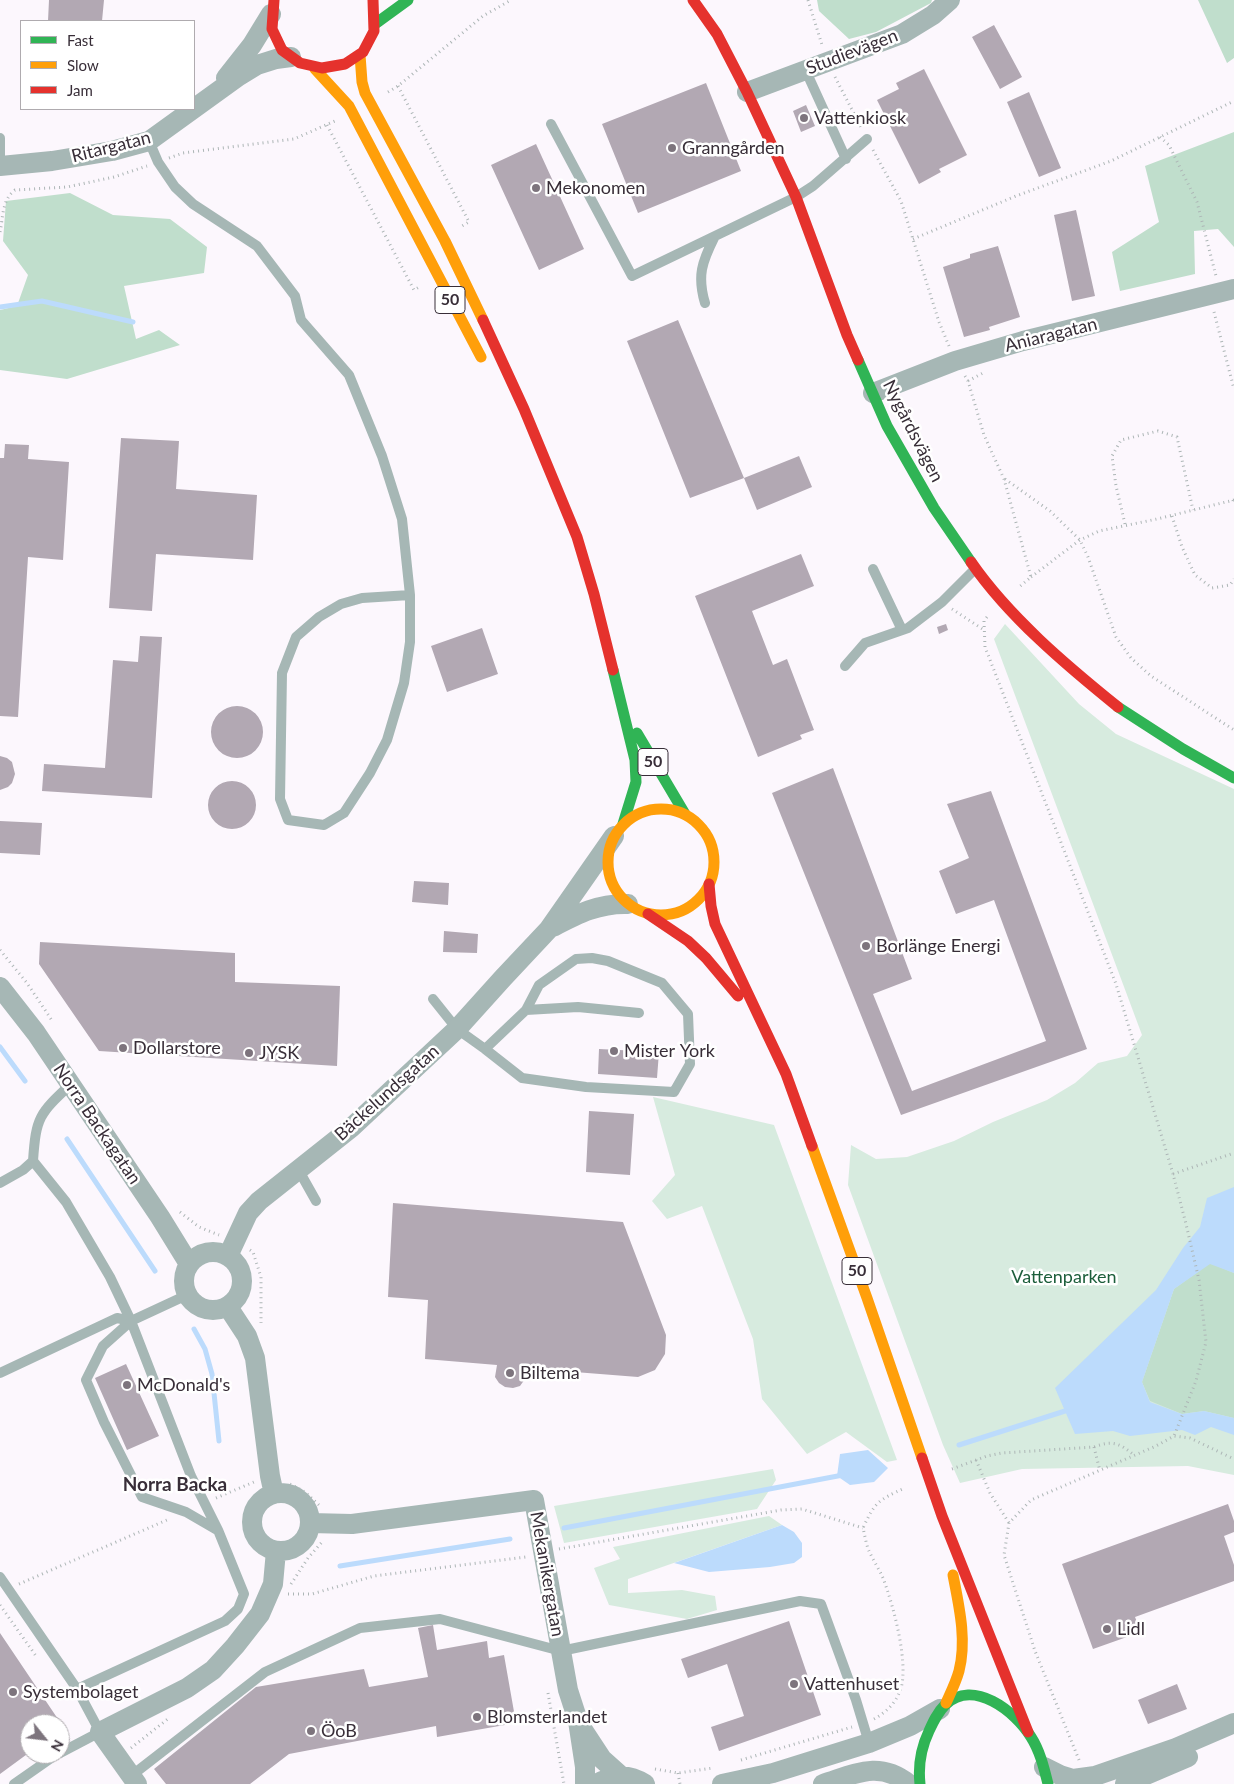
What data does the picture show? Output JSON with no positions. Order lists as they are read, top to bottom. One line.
{"streets":{"main road":["50","Nygårdsvägen"],"street":["Studievägen","Ritargatan","Aniaragatan","Bäckelundsgatan","Norra Backagatan","Mekanikergatan"]},"crossings":[["Studievägen","Nygårdsvägen"],["50","Bäckelundsgatan"],["Aniaragatan","Nygårdsvägen"],["Bäckelundsgatan","Norra Backagatan"]],"districts":["Norra Backa"],"parks":["Vattenparken"],"places":["Vattenkiosk","Granngården","Mekonomen","Borlänge Energi","Dollarstore","Mister York","JYSK","Biltema","McDonald's","Lidl","Vattenhuset","Systembolaget","Blomsterlandet","ÖoB"],"legend":["Fast","Slow","Jam"],"north":"bottom right"}
